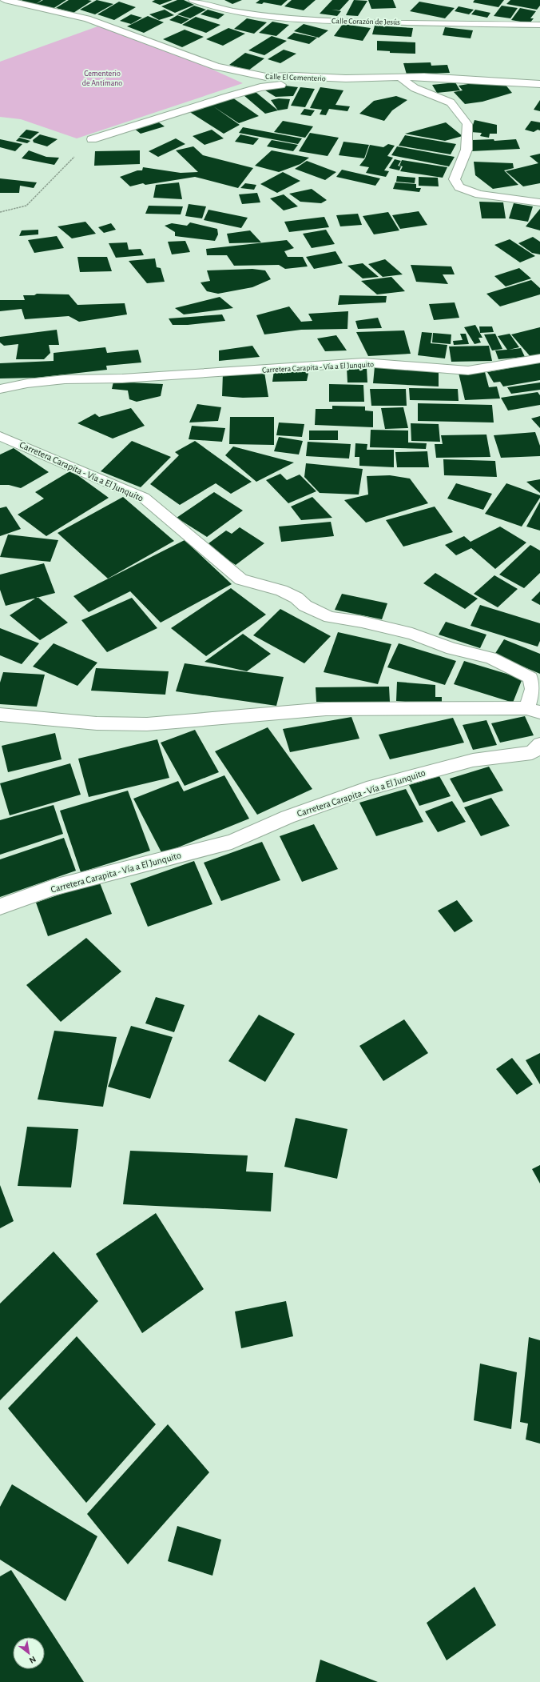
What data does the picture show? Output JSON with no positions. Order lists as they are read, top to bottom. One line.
{"streets":{"street":["Calle Corazón de Jesús","Calle El Cementerio","Carretera Carapita - Vía a El Junquito"]},"parks":["Cementerio de Antímano"],"north":"bottom right"}
